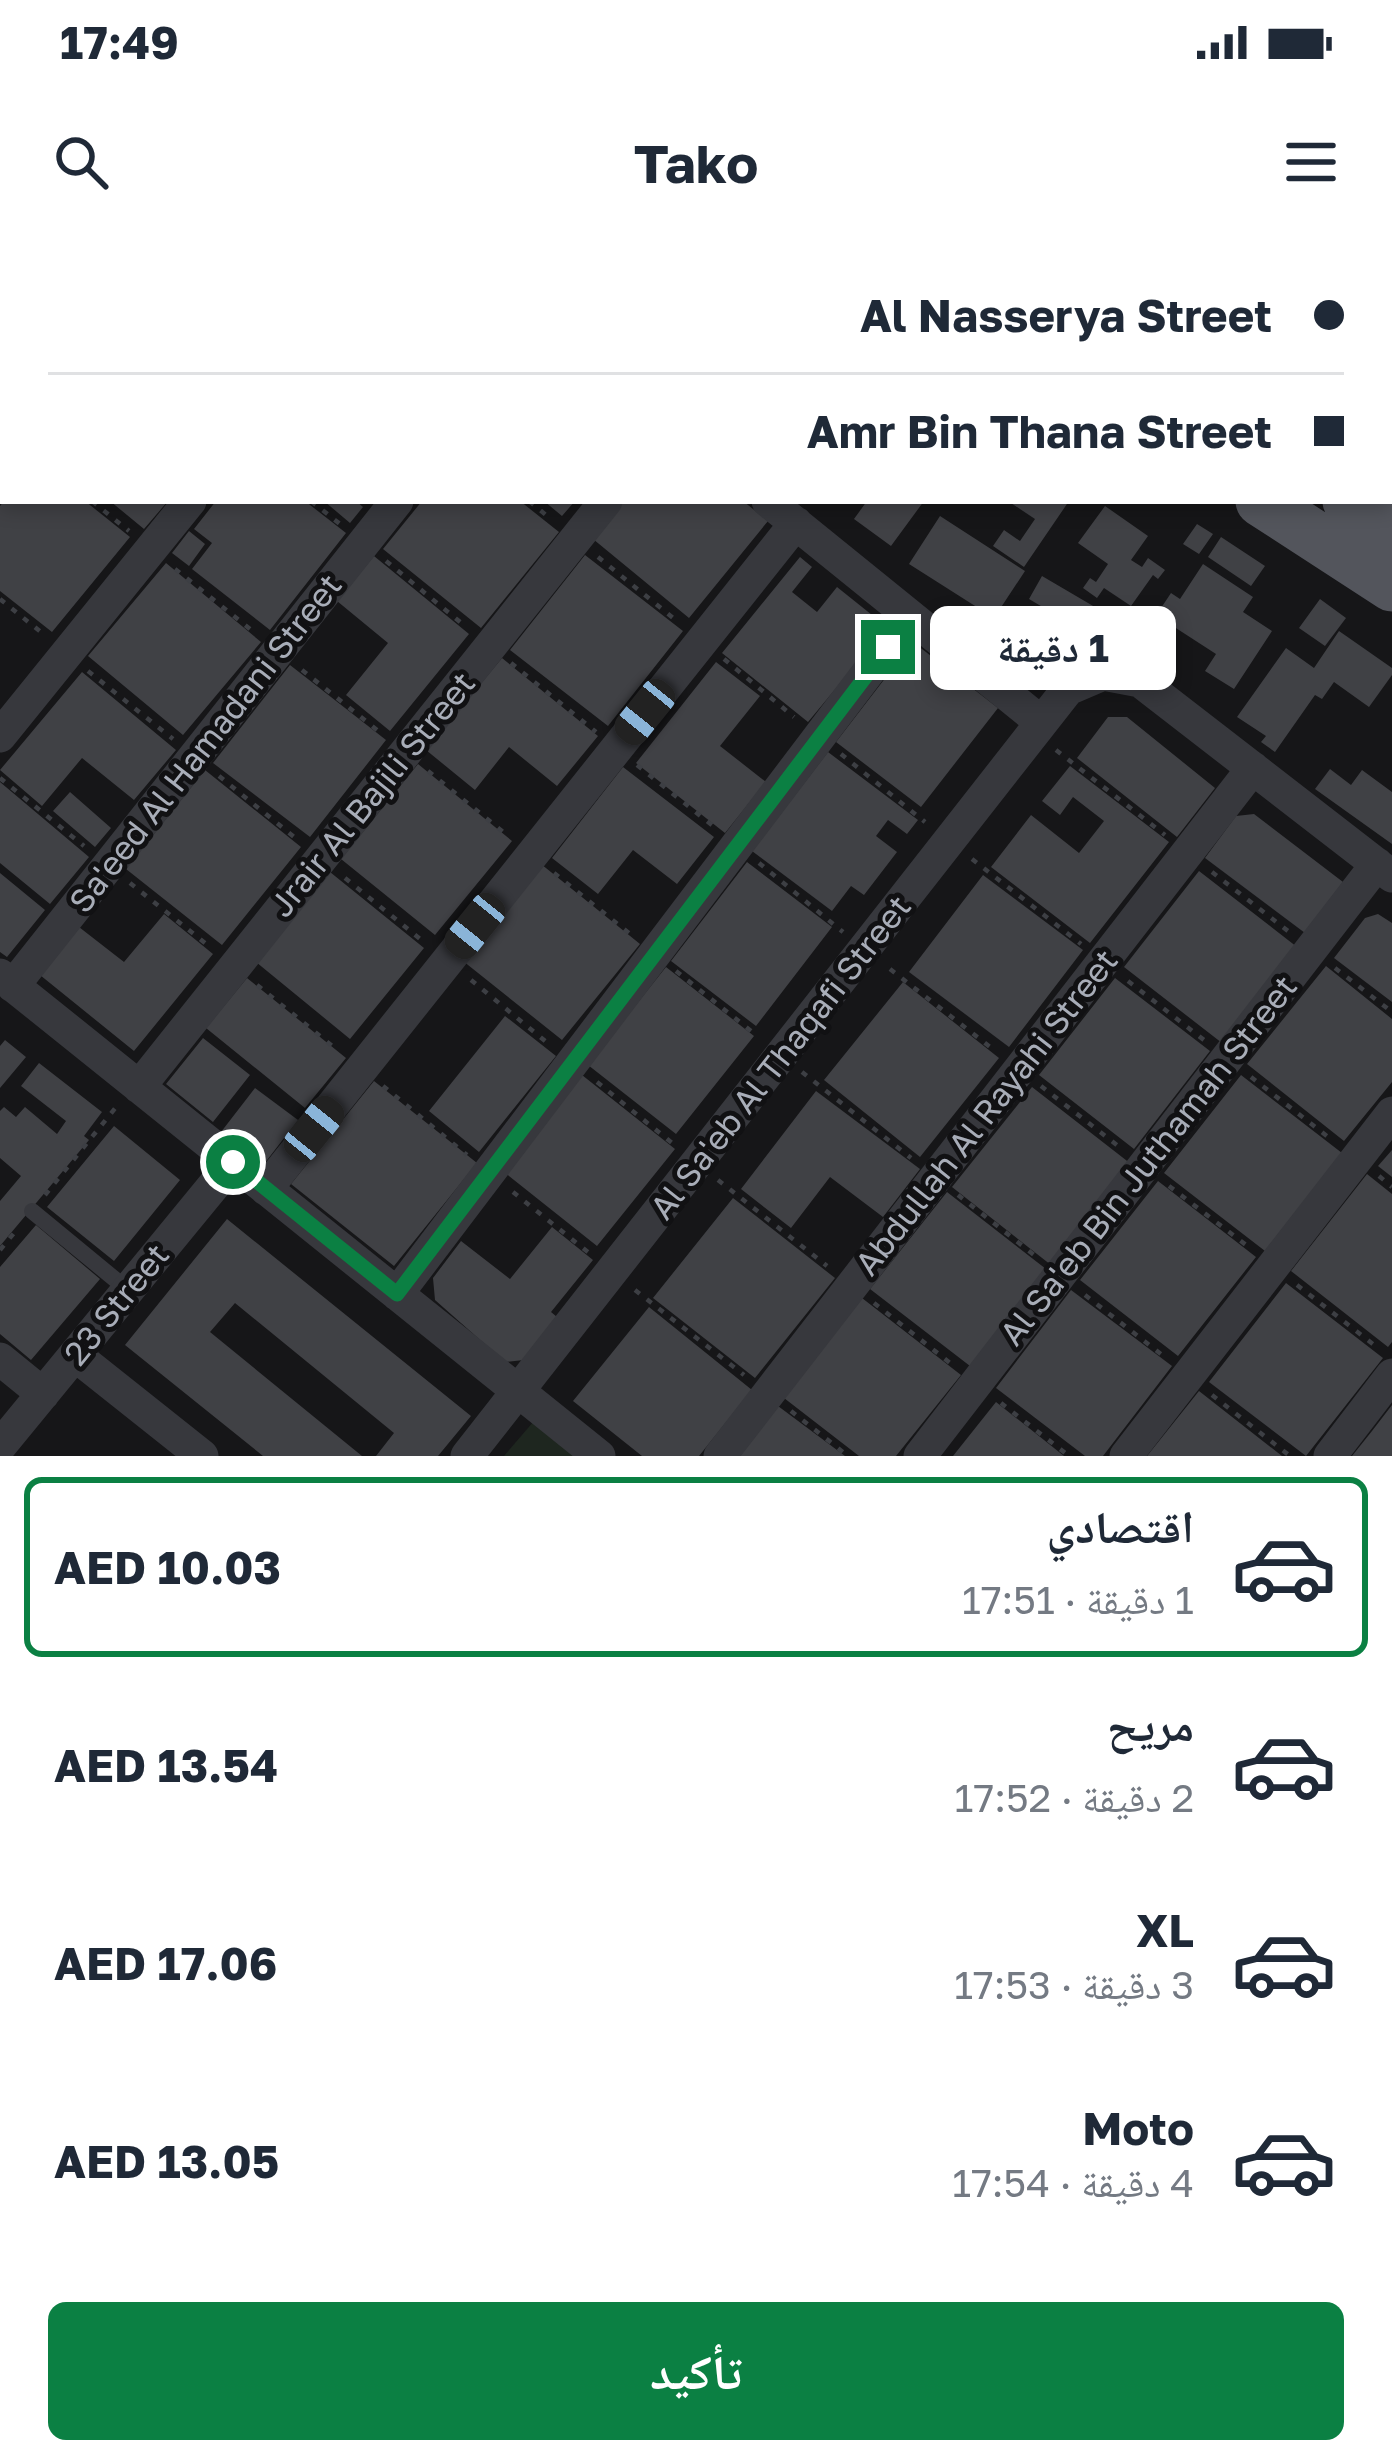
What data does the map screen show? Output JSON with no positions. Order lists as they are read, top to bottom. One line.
{"streets":{"street":["Sa'eed Al Hamadani Street","Jrair Al Bajili Street","Al Sa'eb Al Thaqafi Street","Abdullah Al Rayahi Street","Al Sa'eb Bin Juthamah Street","23 Street"]},"crossings":[["Al Sa'eb Al Thaqafi Street","Abdullah Al Rayahi Street"],["Al Sa'eb Al Thaqafi Street","Al Sa'eb Bin Juthamah Street"]],"page":{"status":"17:49","header":"Tako","banner":["Al Nasserya Street","Amr Bin Thana Street"],"bubble":"1 دقيقة","list":[{"name":"اقتصادي","note":"1 دقيقة · 17:51","value":"AED 10.03"},{"name":"مريح","note":"2 دقيقة · 17:52","value":"AED 13.54"},{"name":"XL","note":"3 دقيقة · 17:53","value":"AED 17.06"},{"name":"Moto","note":"4 دقيقة · 17:54","value":"AED 13.05"}],"buttons":"تأكيد"}}
